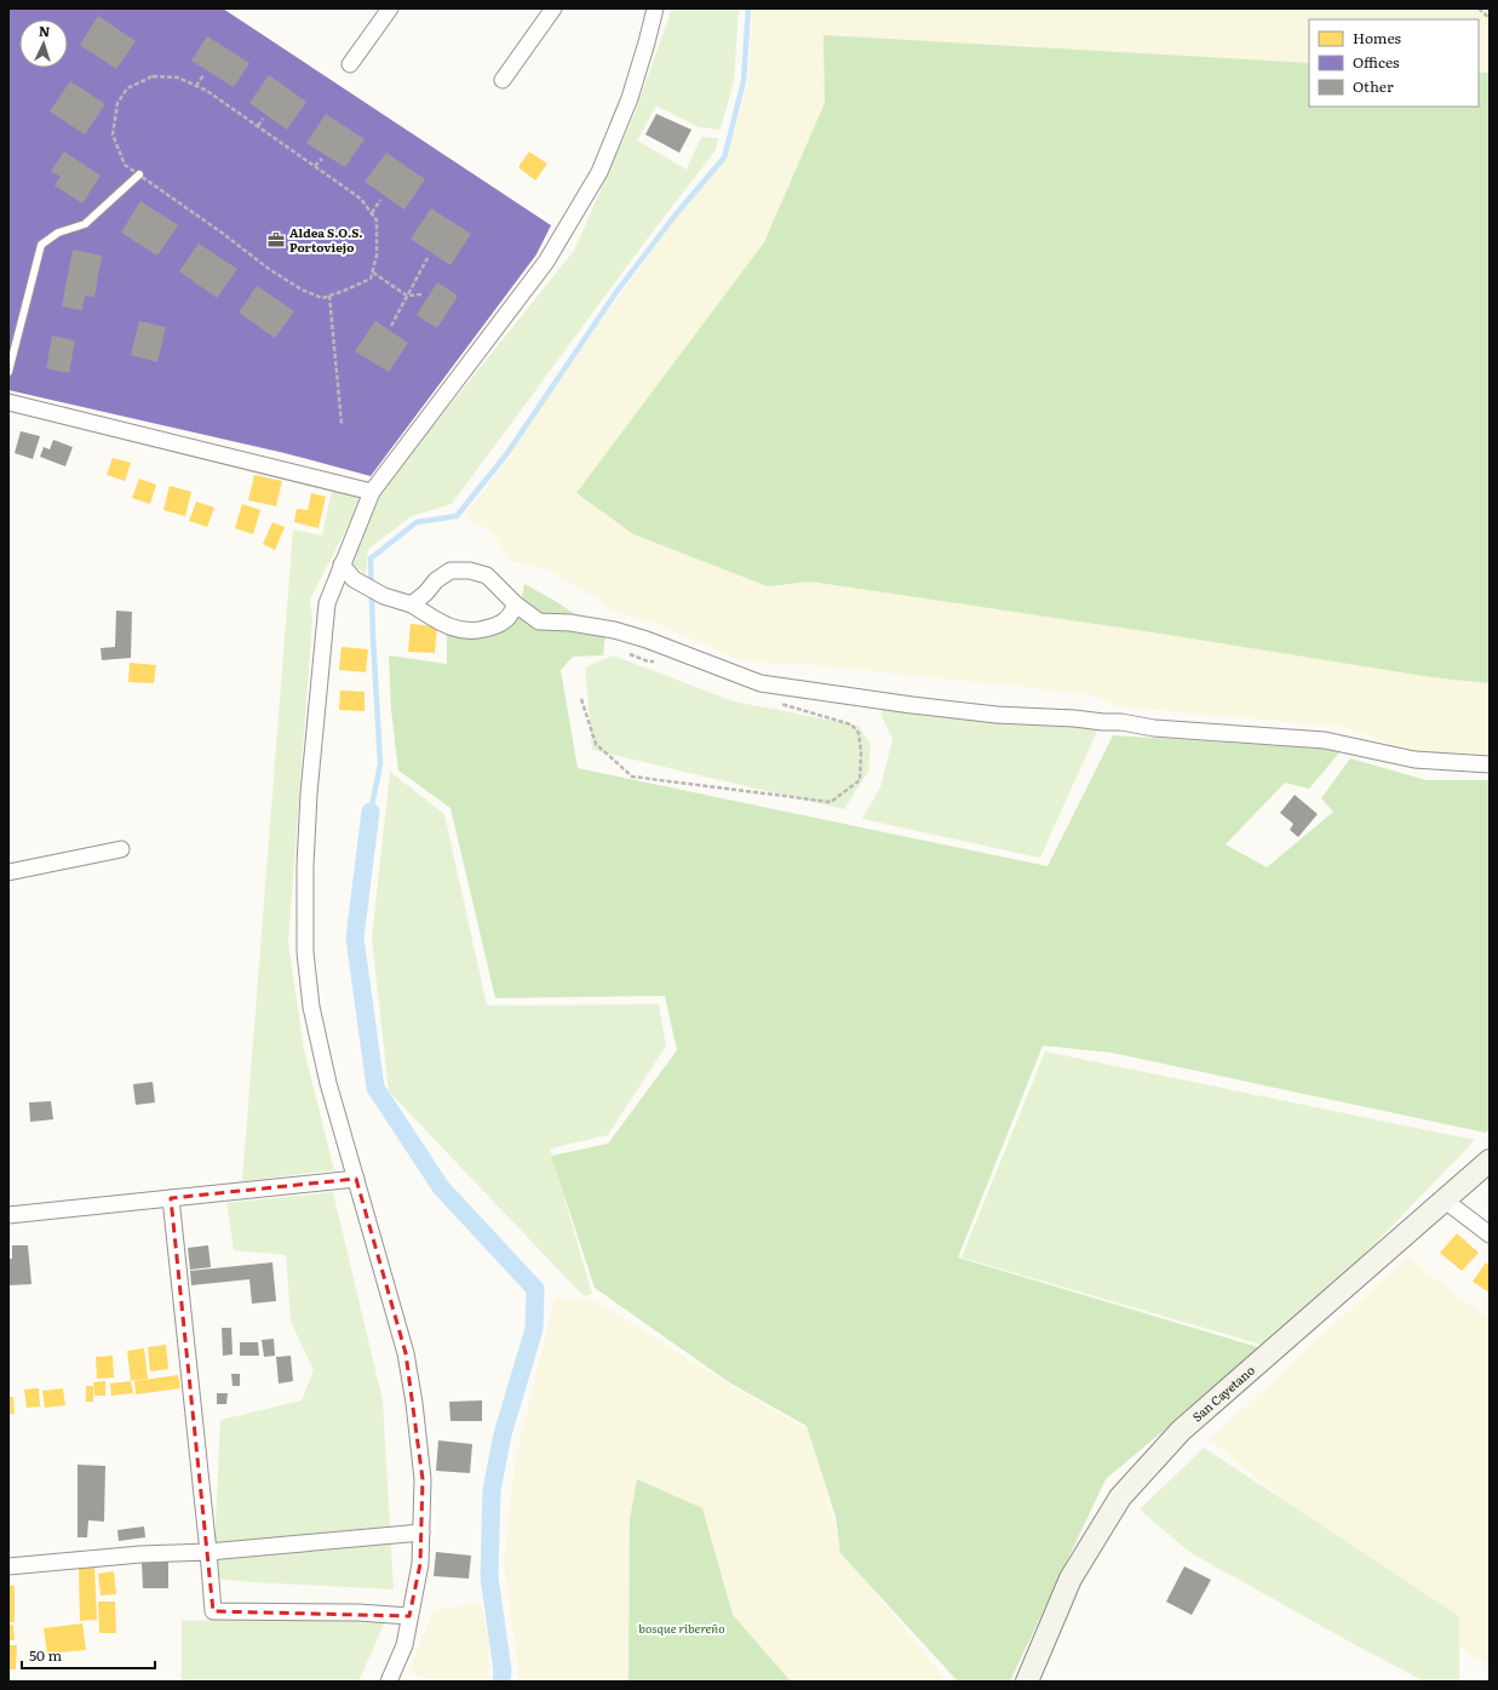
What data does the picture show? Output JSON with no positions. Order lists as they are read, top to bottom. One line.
{"streets":{"main road":["San Cayetano"]},"parks":["bosque ribereño"],"places":{"office":["Aldea S.O.S. Portoviejo"]},"legend":["Homes","Offices","Other"],"scale_bar":"50 m","north":"top"}
